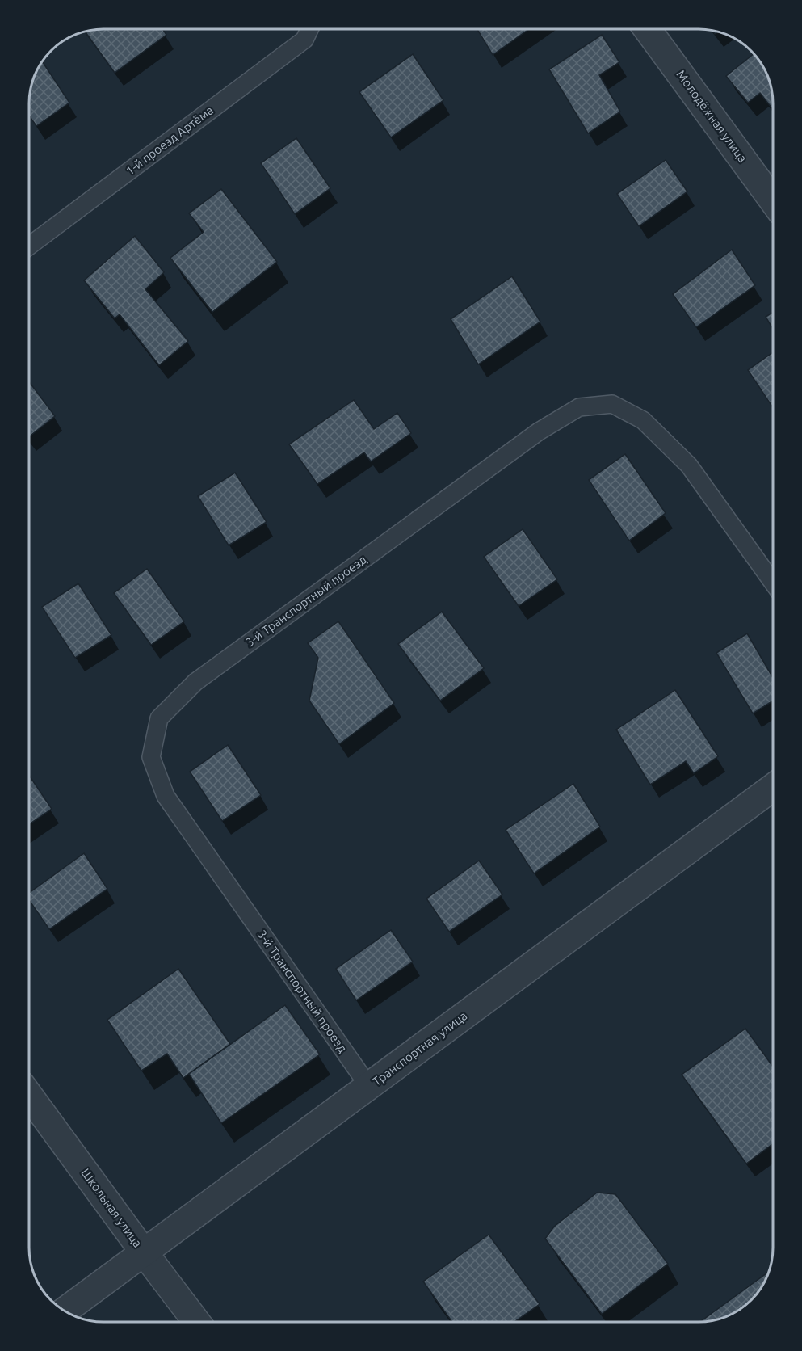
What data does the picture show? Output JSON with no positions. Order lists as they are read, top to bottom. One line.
{"streets":{"street":["Молодёжная улица","Транспортная улица","Школьная улица"],"lane":["1-й проезд Артёма","3-й Транспортный проезд"]},"crossings":[["3-й Транспортный проезд","Транспортная улица"],["Транспортная улица","Школьная улица"]]}
